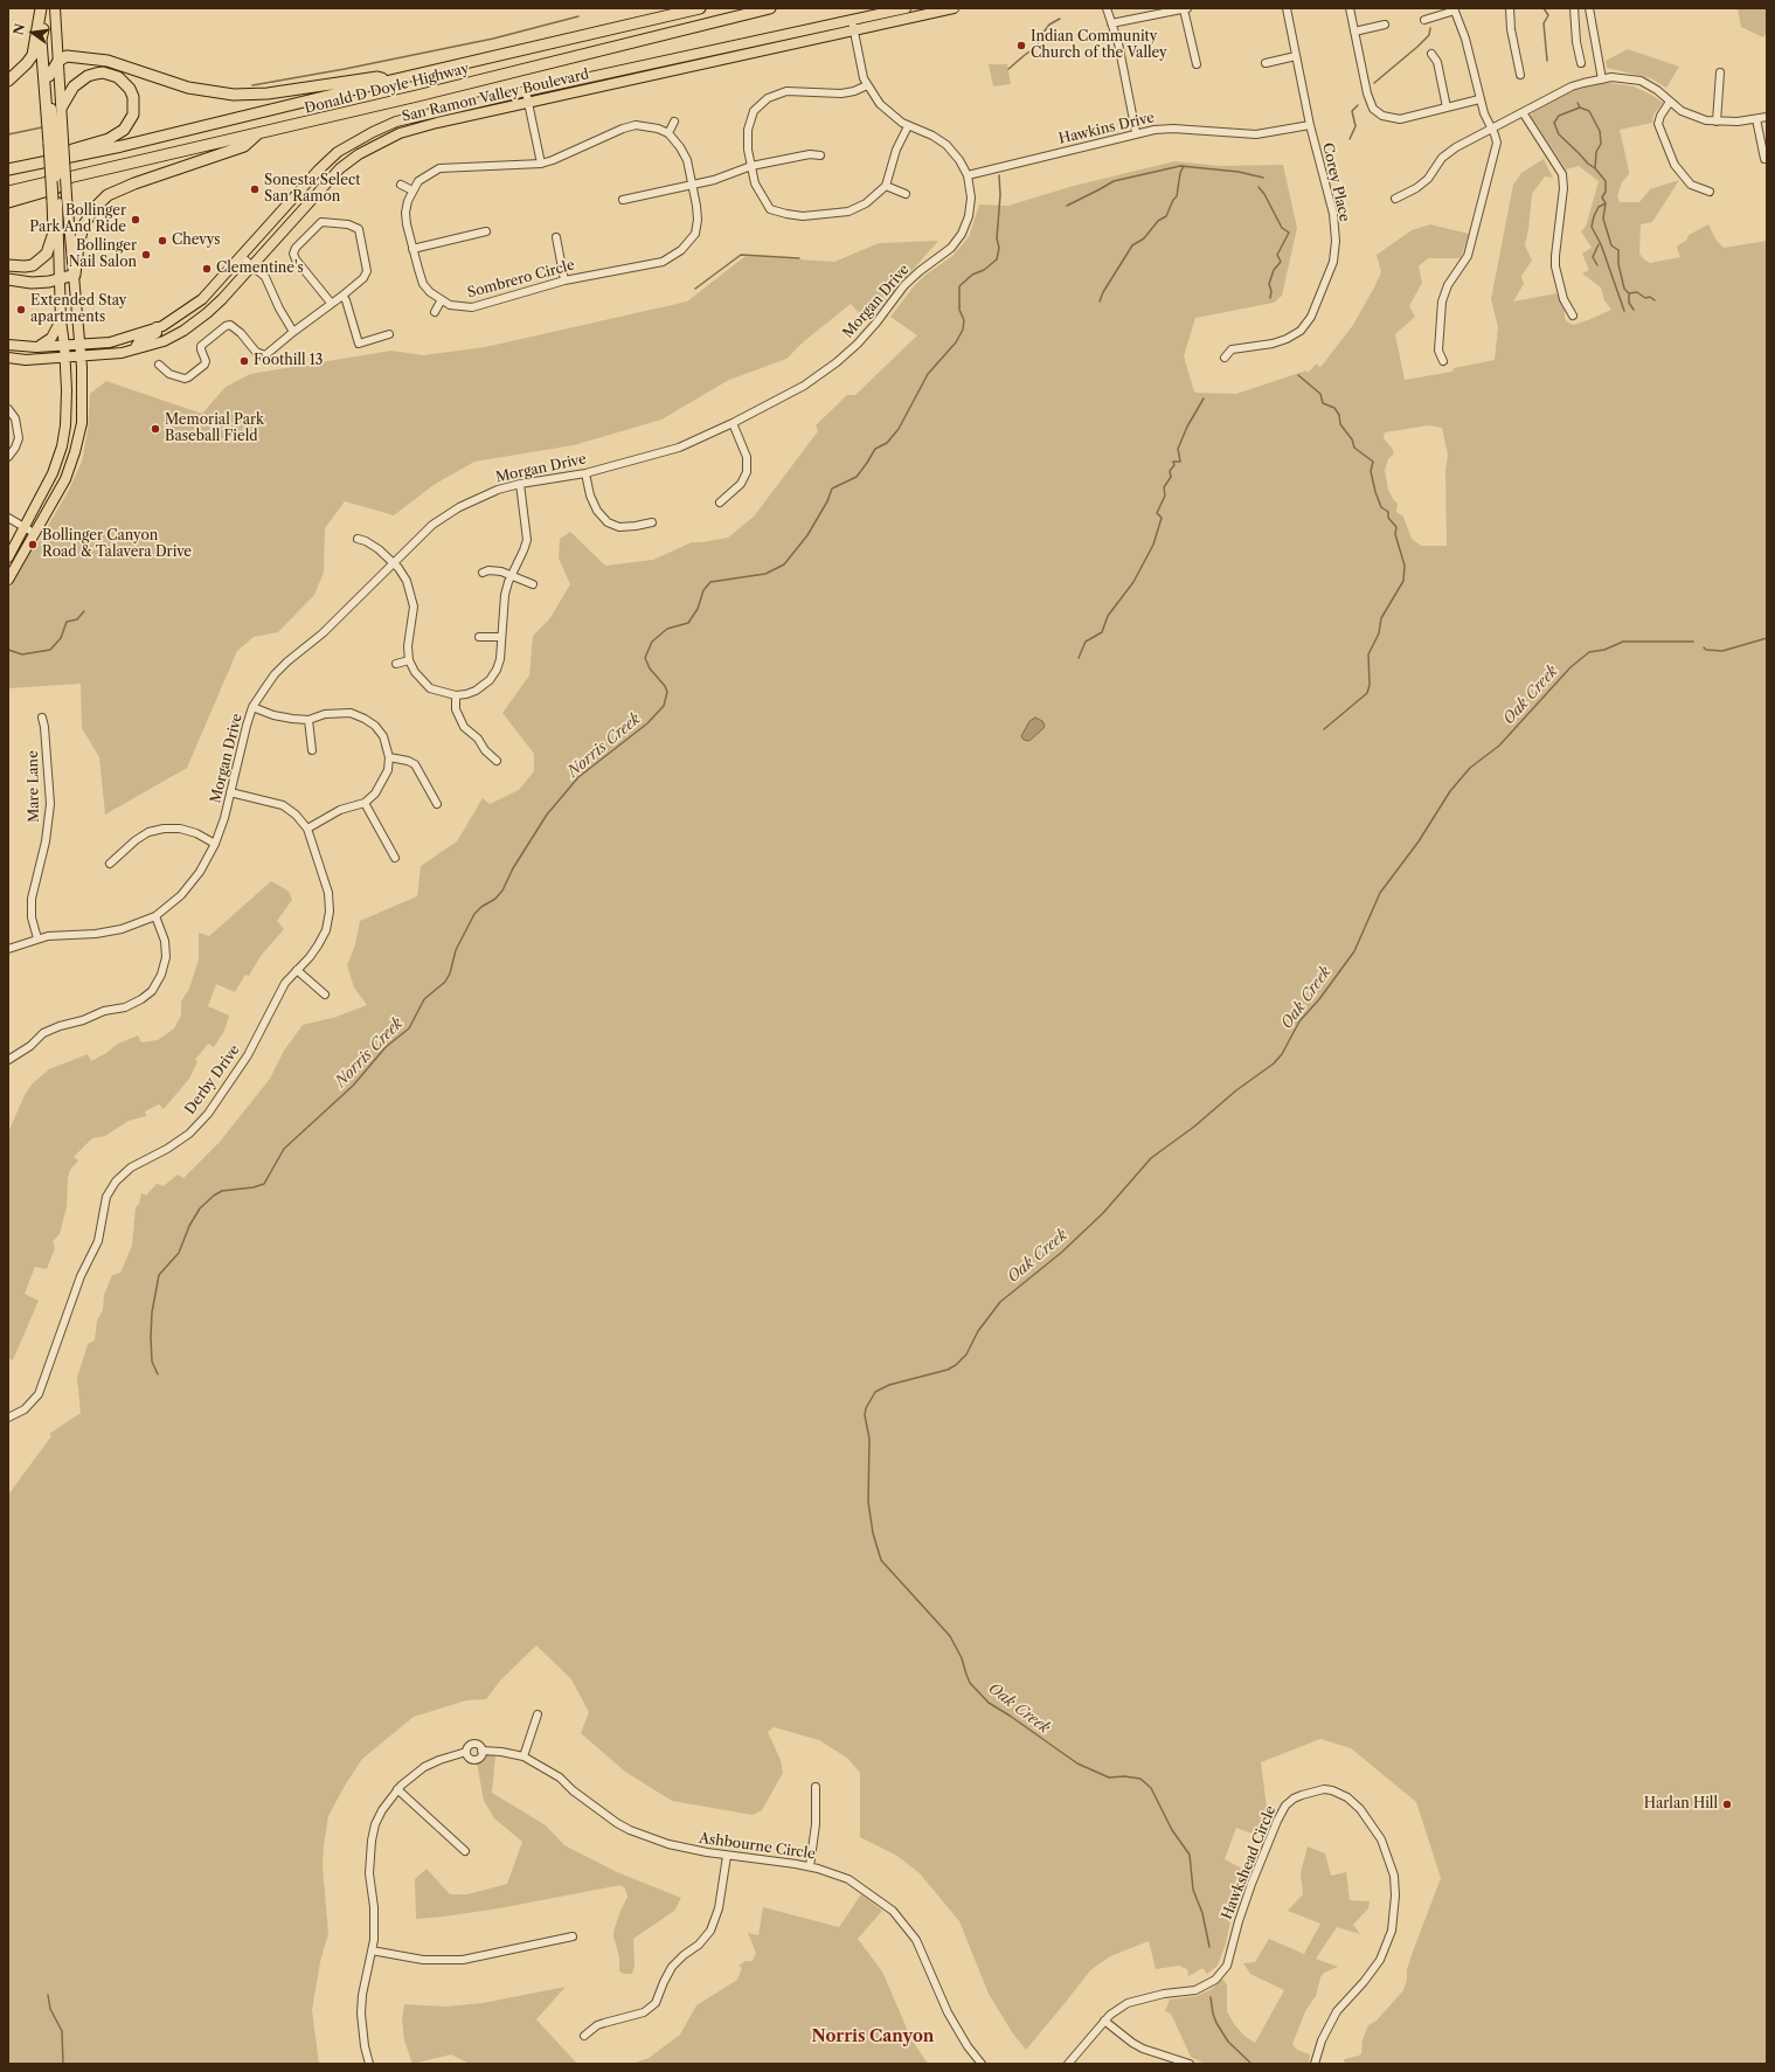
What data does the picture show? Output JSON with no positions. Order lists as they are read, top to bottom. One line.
{"streets":{"highway":["Donald D Doyle Highway"],"main road":["San Ramon Valley Boulevard"],"street":["Hawkins Drive","Corey Place","Sombrero Circle","Morgan Drive","Mare Lane","Derby Drive","Ashbourne Circle","Hawkshead Circle"]},"crossings":[["San Ramon Valley Boulevard","Morgan Drive"],["Hawkins Drive","Corey Place"],["Hawkins Drive","Morgan Drive"],["Morgan Drive","Mare Lane"],["Morgan Drive","Derby Drive"]],"districts":["Norris Canyon"],"water":["Oak Creek","Norris Creek"],"places":["Indian Community Church of the Valley","Sonesta Select San Ramon","Bollinger Park And Ride","Chevys","Bollinger Nail Salon","Clementine's","Extended Stay apartments","Foothill 13","Memorial Park Baseball Field","Bollinger Canyon Road & Talavera Drive","Harlan Hill"],"north":"left"}
